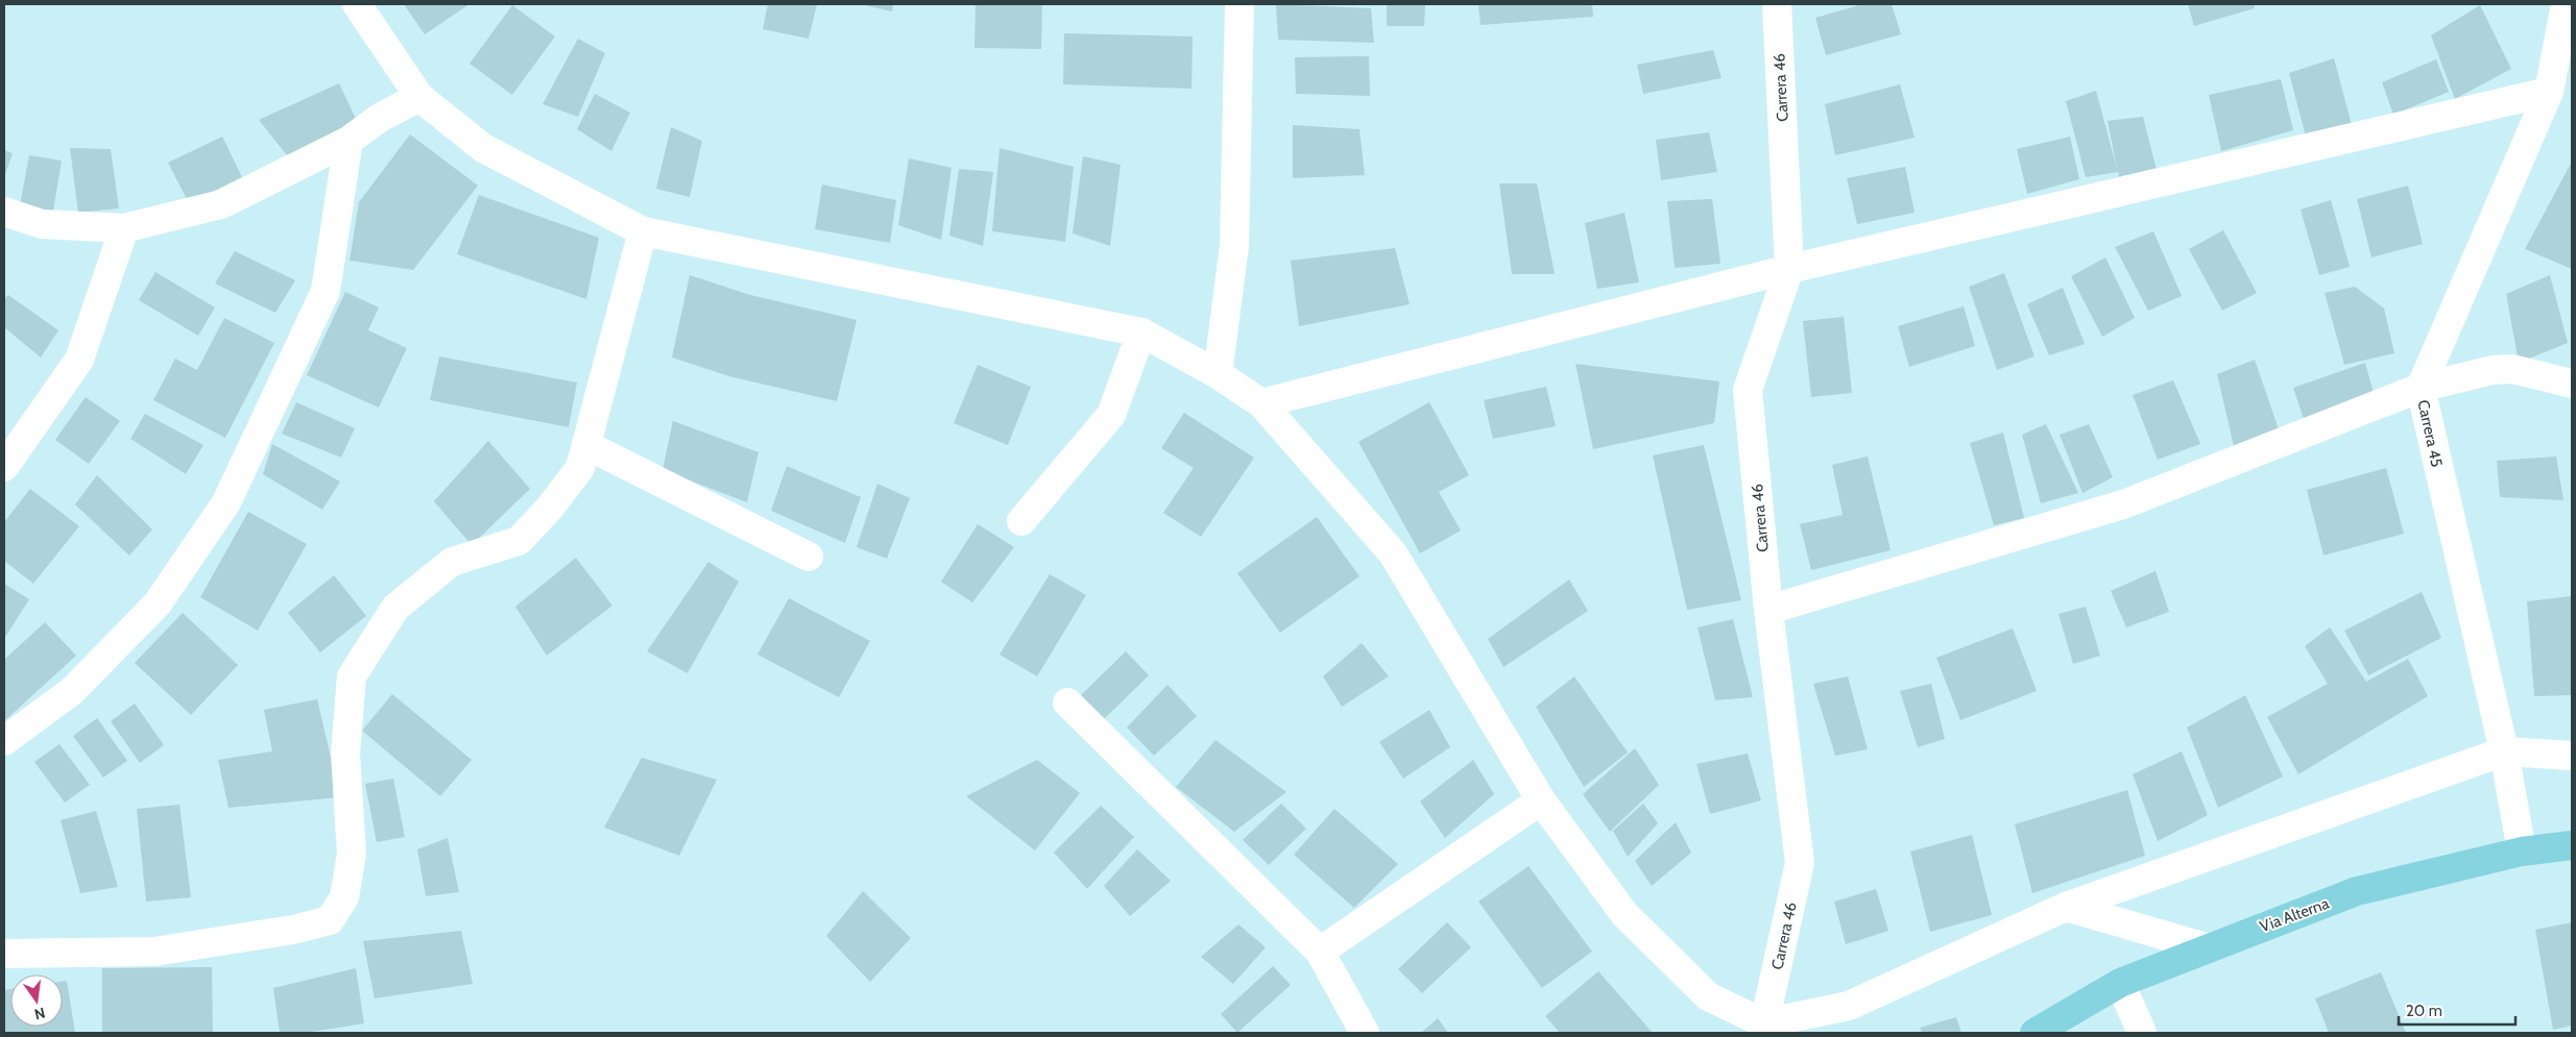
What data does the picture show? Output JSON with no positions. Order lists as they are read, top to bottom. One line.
{"streets":{"main road":["Via Alterna"],"street":["Carrera 46","Carrera 45"]},"crossings":[["Carrera 45","Via Alterna"]],"scale_bar":"20 m","north":"bottom"}
